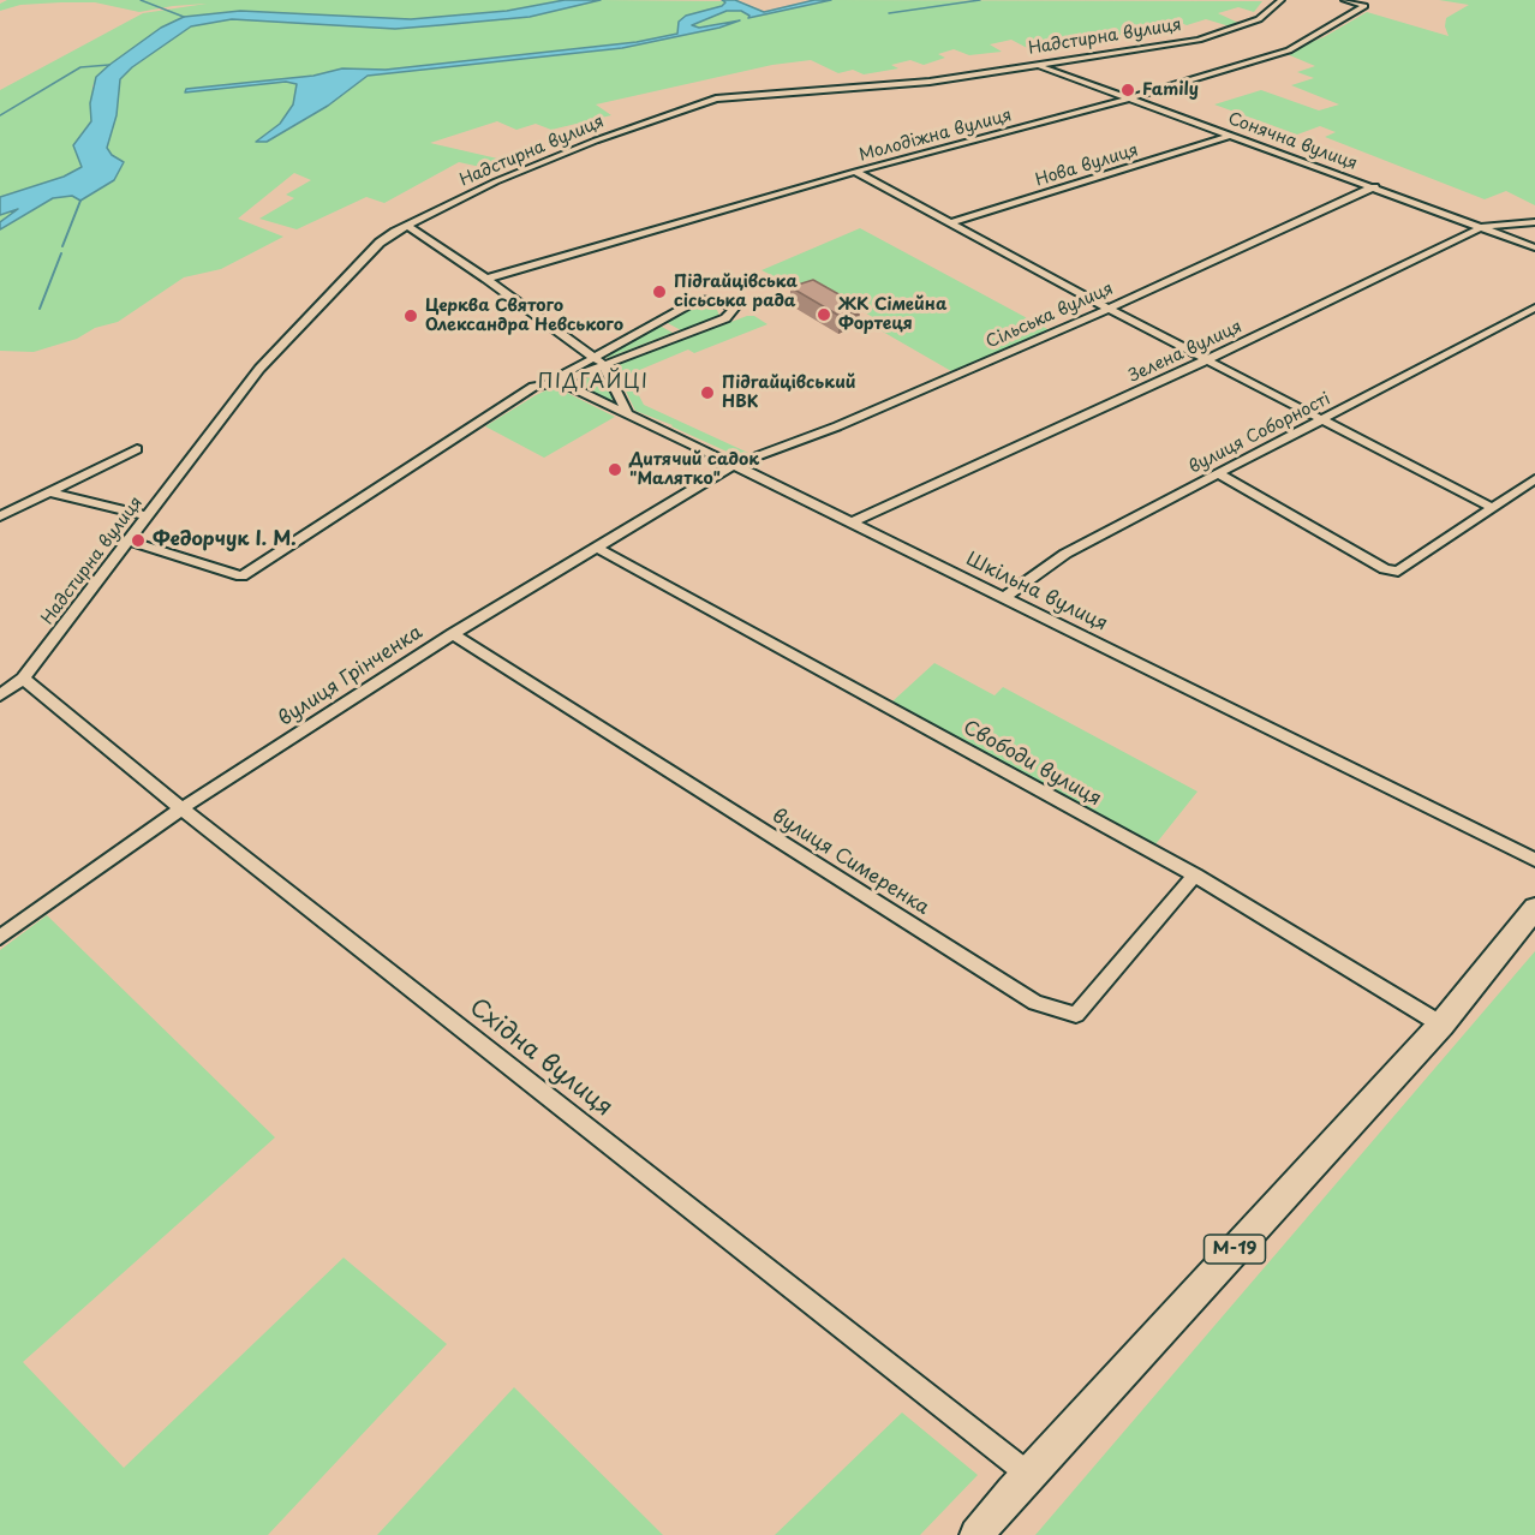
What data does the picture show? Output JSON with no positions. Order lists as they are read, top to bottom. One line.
{"streets":{"highway":["М-19"],"street":["Надстирна вулиця","Молодіжна вулиця","Сонячна вулиця","Нова вулиця","Сільська вулиця","Зелена вулиця","вулиця Соборності","Шкільна вулиця","вулиця Грінченка","Свободи вулиця","вулиця Симеренка","Східна вулиця"]},"crossings":[["Надстирна вулиця","Сонячна вулиця"],["Надстирна вулиця","Східна вулиця"],["Молодіжна вулиця","Сонячна вулиця"],["Сонячна вулиця","Нова вулиця"],["Сонячна вулиця","Сільська вулиця"],["Сонячна вулиця","Зелена вулиця"],["Сільська вулиця","Шкільна вулиця"],["Сільська вулиця","вулиця Грінченка"],["Зелена вулиця","Шкільна вулиця"],["вулиця Соборності","Шкільна вулиця"],["Шкільна вулиця","вулиця Грінченка"],["вулиця Грінченка","Свободи вулиця"],["вулиця Грінченка","вулиця Симеренка"],["вулиця Грінченка","Східна вулиця"],["Свободи вулиця","вулиця Симеренка"],["Свободи вулиця","М-19"],["Східна вулиця","М-19"]],"districts":["ПІДГАЙЦІ"],"places":["Family","Підгайцівська сісьська рада","ЖК Сімейна Фортеця","Церква Святого Олександра Невського","Підгайцівський НВК","Дитячий садок \"Малятко\"","Федорчук І. М."]}
